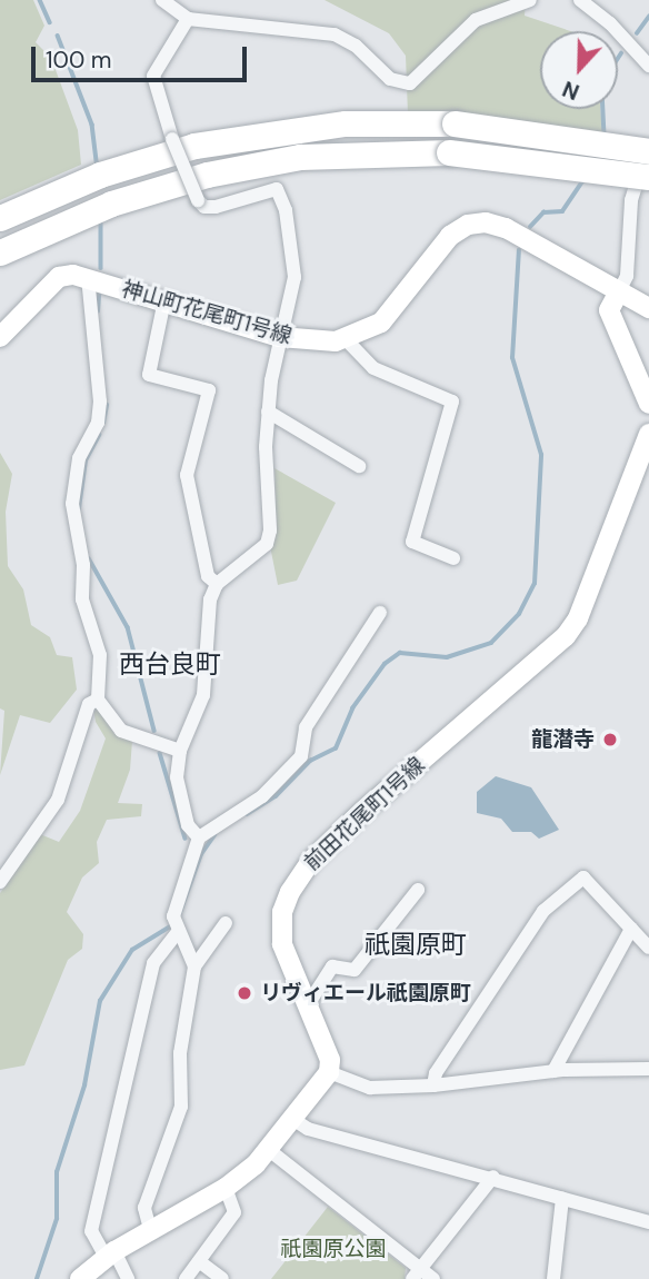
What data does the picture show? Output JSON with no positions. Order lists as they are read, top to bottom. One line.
{"streets":{"street":["神山町花尾町1号線","前田花尾町1号線"]},"districts":["西台良町","祇園原町"],"parks":["祇園原公園"],"places":["龍潜寺","リヴィエール祇園原町"],"scale_bar":"100 m","north":"bottom"}
